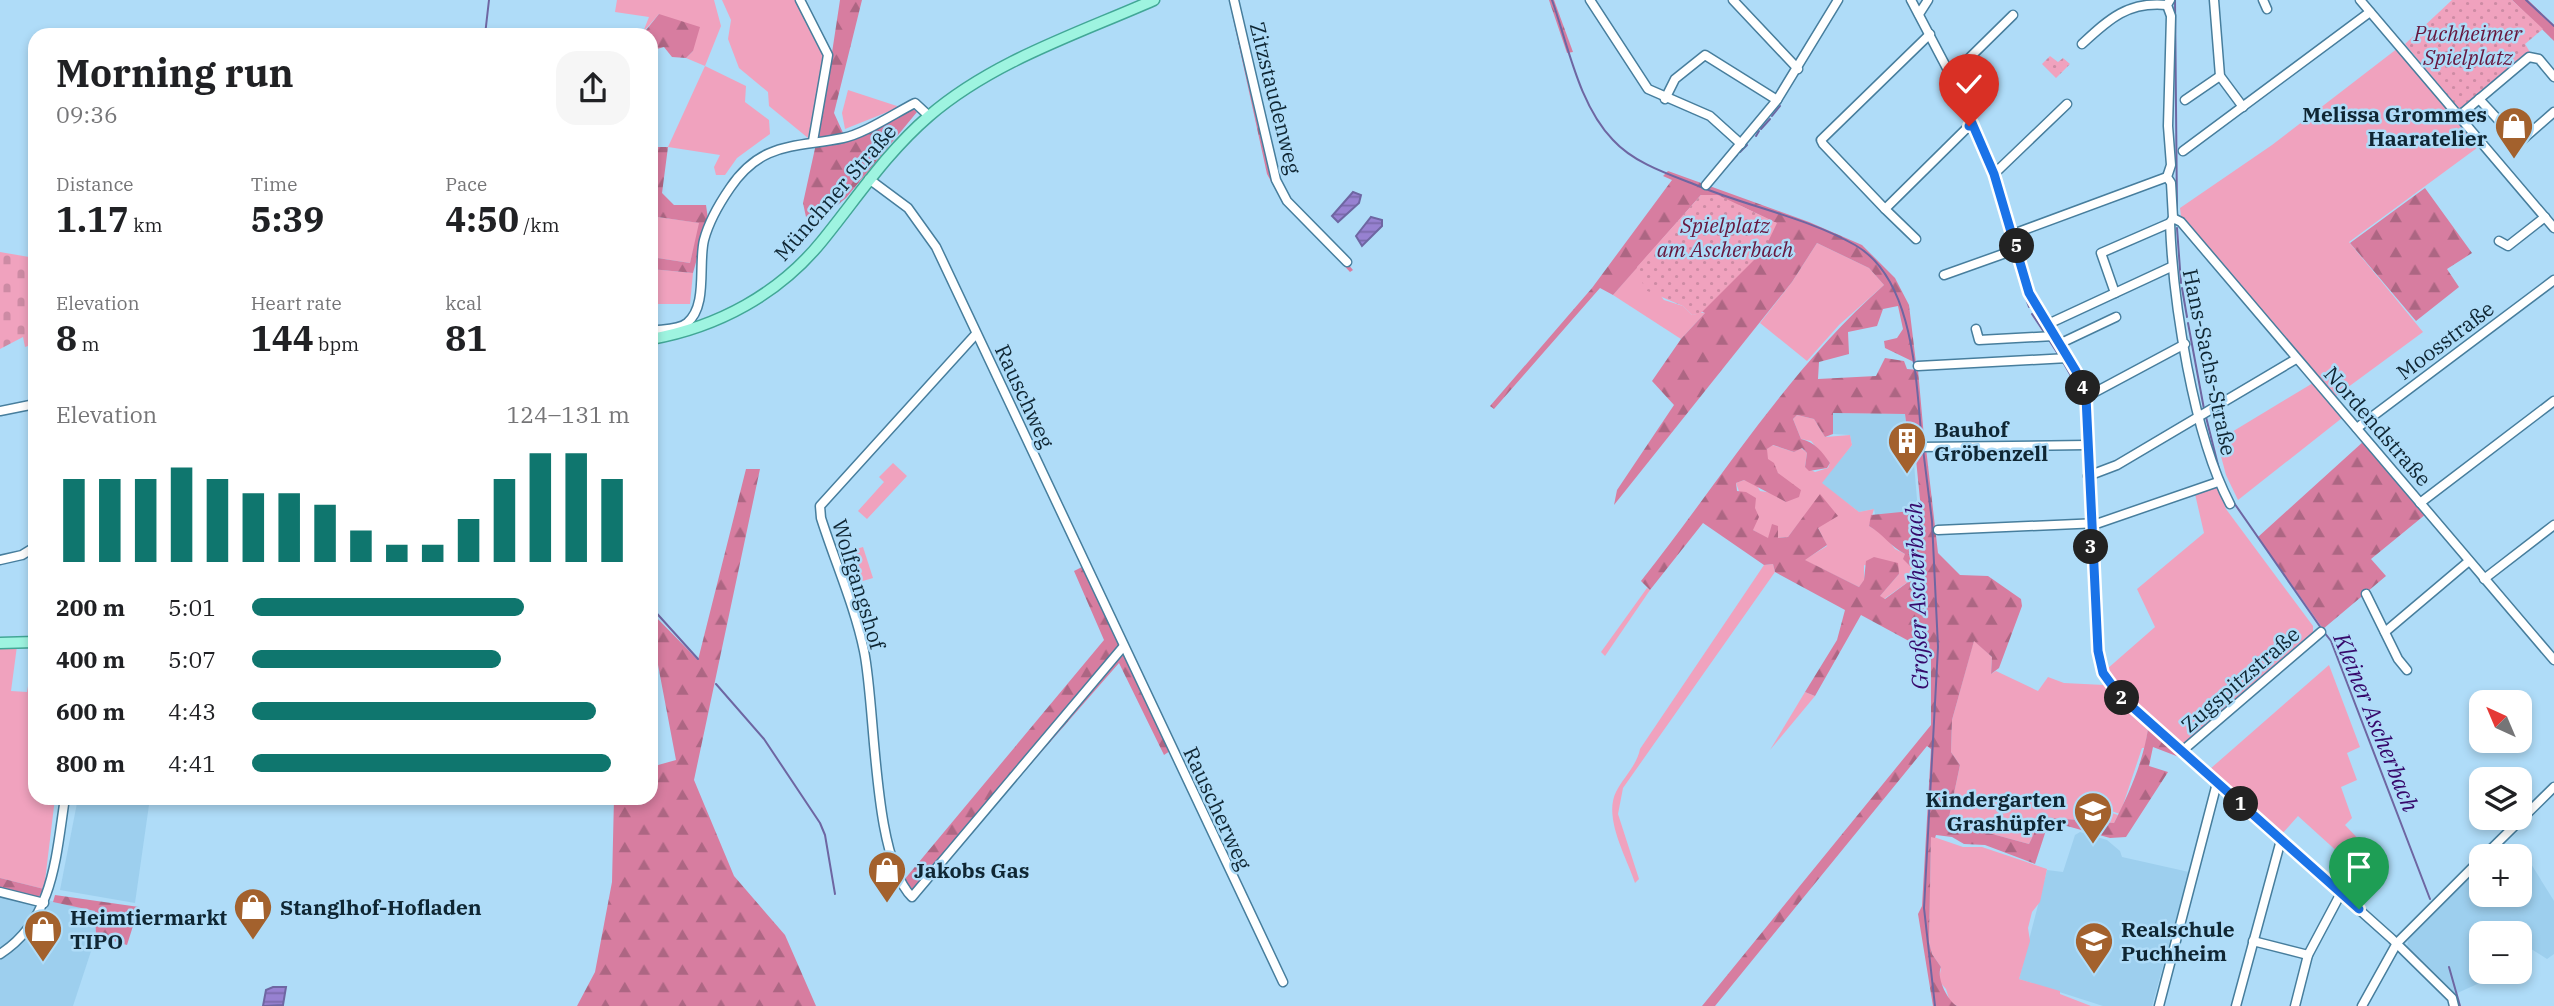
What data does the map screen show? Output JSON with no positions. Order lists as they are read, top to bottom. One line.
{"streets":{"main road":["Münchner Straße"],"street":["Zitzstaudenweg","Moosstraße","Hans-Sachs-Straße","Rauschweg","Nordendstraße","Wolfgangshof","Zugspitzstraße","Rauscherweg"]},"crossings":[["Münchner Straße","Rauschweg"],["Moosstraße","Nordendstraße"],["Hans-Sachs-Straße","Nordendstraße"],["Rauschweg","Wolfgangshof"],["Rauschweg","Rauscherweg"],["Wolfgangshof","Rauscherweg"]],"water":["Großer Ascherbach","Kleiner Ascherbach"],"parks":["Puchheimer Spielplatz","Spielplatz am Ascherbach"],"places":{"shop":["Melissa Grommes Haaratelier","Jakobs Gas","Stanglhof-Hofladen","Heimtiermarkt TIPO"],"building":["Bauhof Gröbenzell"],"school or university":["Kindergarten Grashüpfer","Realschule Puchheim"]},"north":"top left","page":{"heading":["Morning run","09:36"],"stats":[["Distance","1.17 km"],["Time","5:39"],["Pace","4:50 /km"],["Elevation","8 m"],["Heart rate","144 bpm"],["kcal","81"]],"pins":["5","4","3","2","1"],"chart":["Elevation","124–131 m"],"list":[{"name":"200 m","note":"5:01"},{"name":"400 m","note":"5:07"},{"name":"600 m","note":"4:43"},{"name":"800 m","note":"4:41"}],"map_buttons":["+","−"]}}
